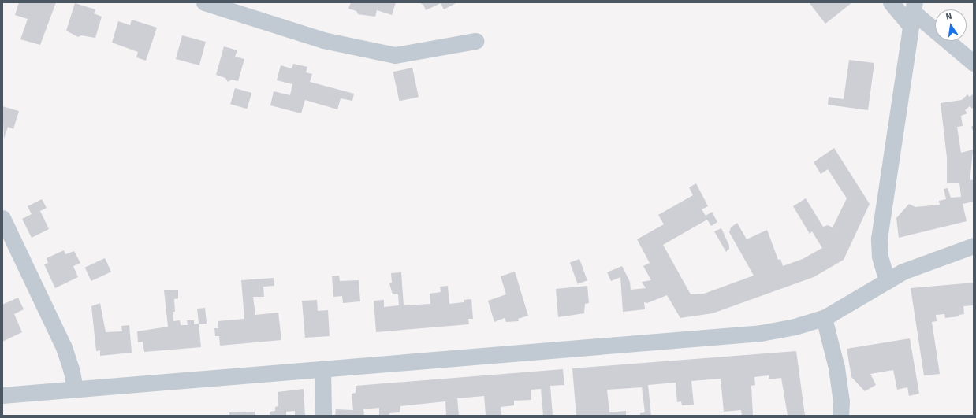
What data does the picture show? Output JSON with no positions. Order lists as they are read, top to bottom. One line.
{"north":"top"}
